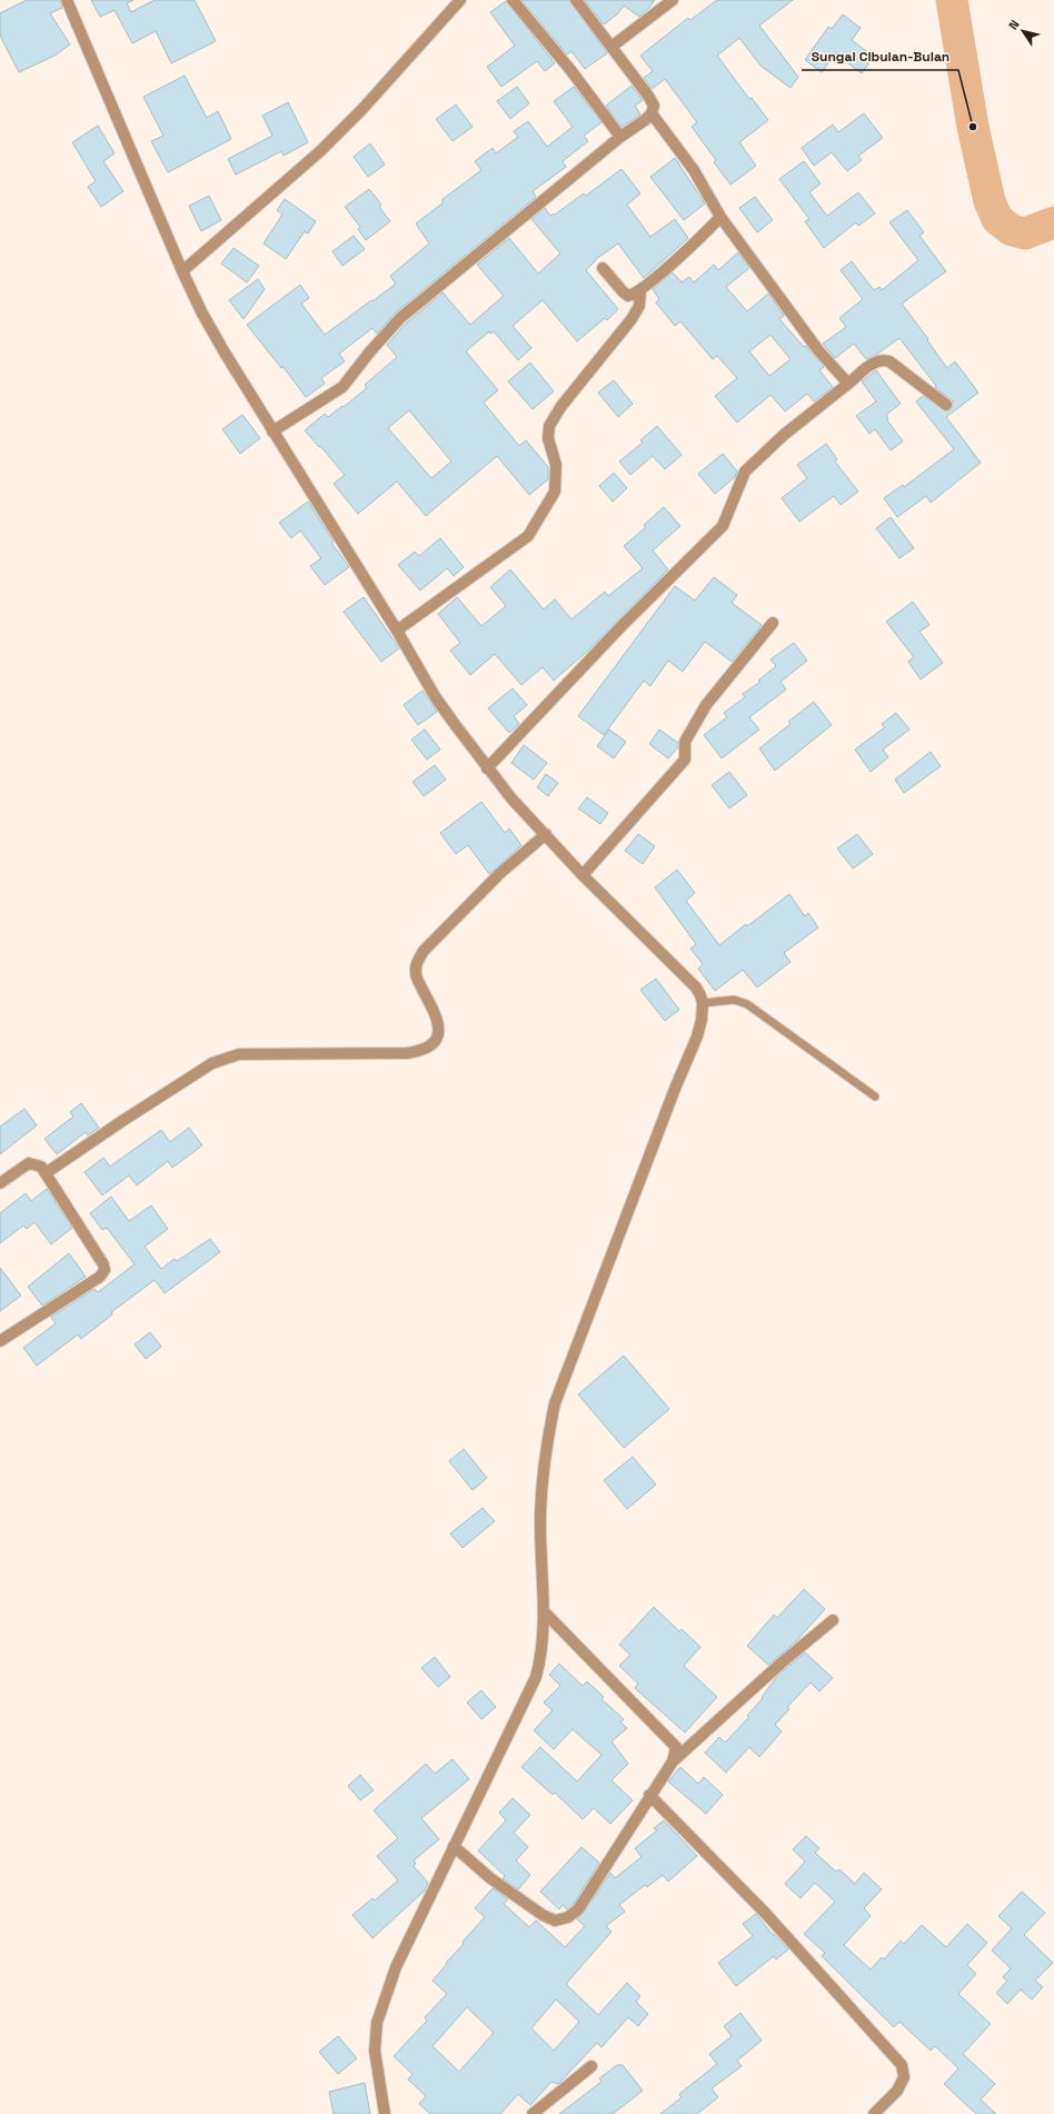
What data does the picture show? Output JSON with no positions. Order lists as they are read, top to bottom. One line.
{"places":["Sungai Cibulan-Bulan"],"north":"top left"}
